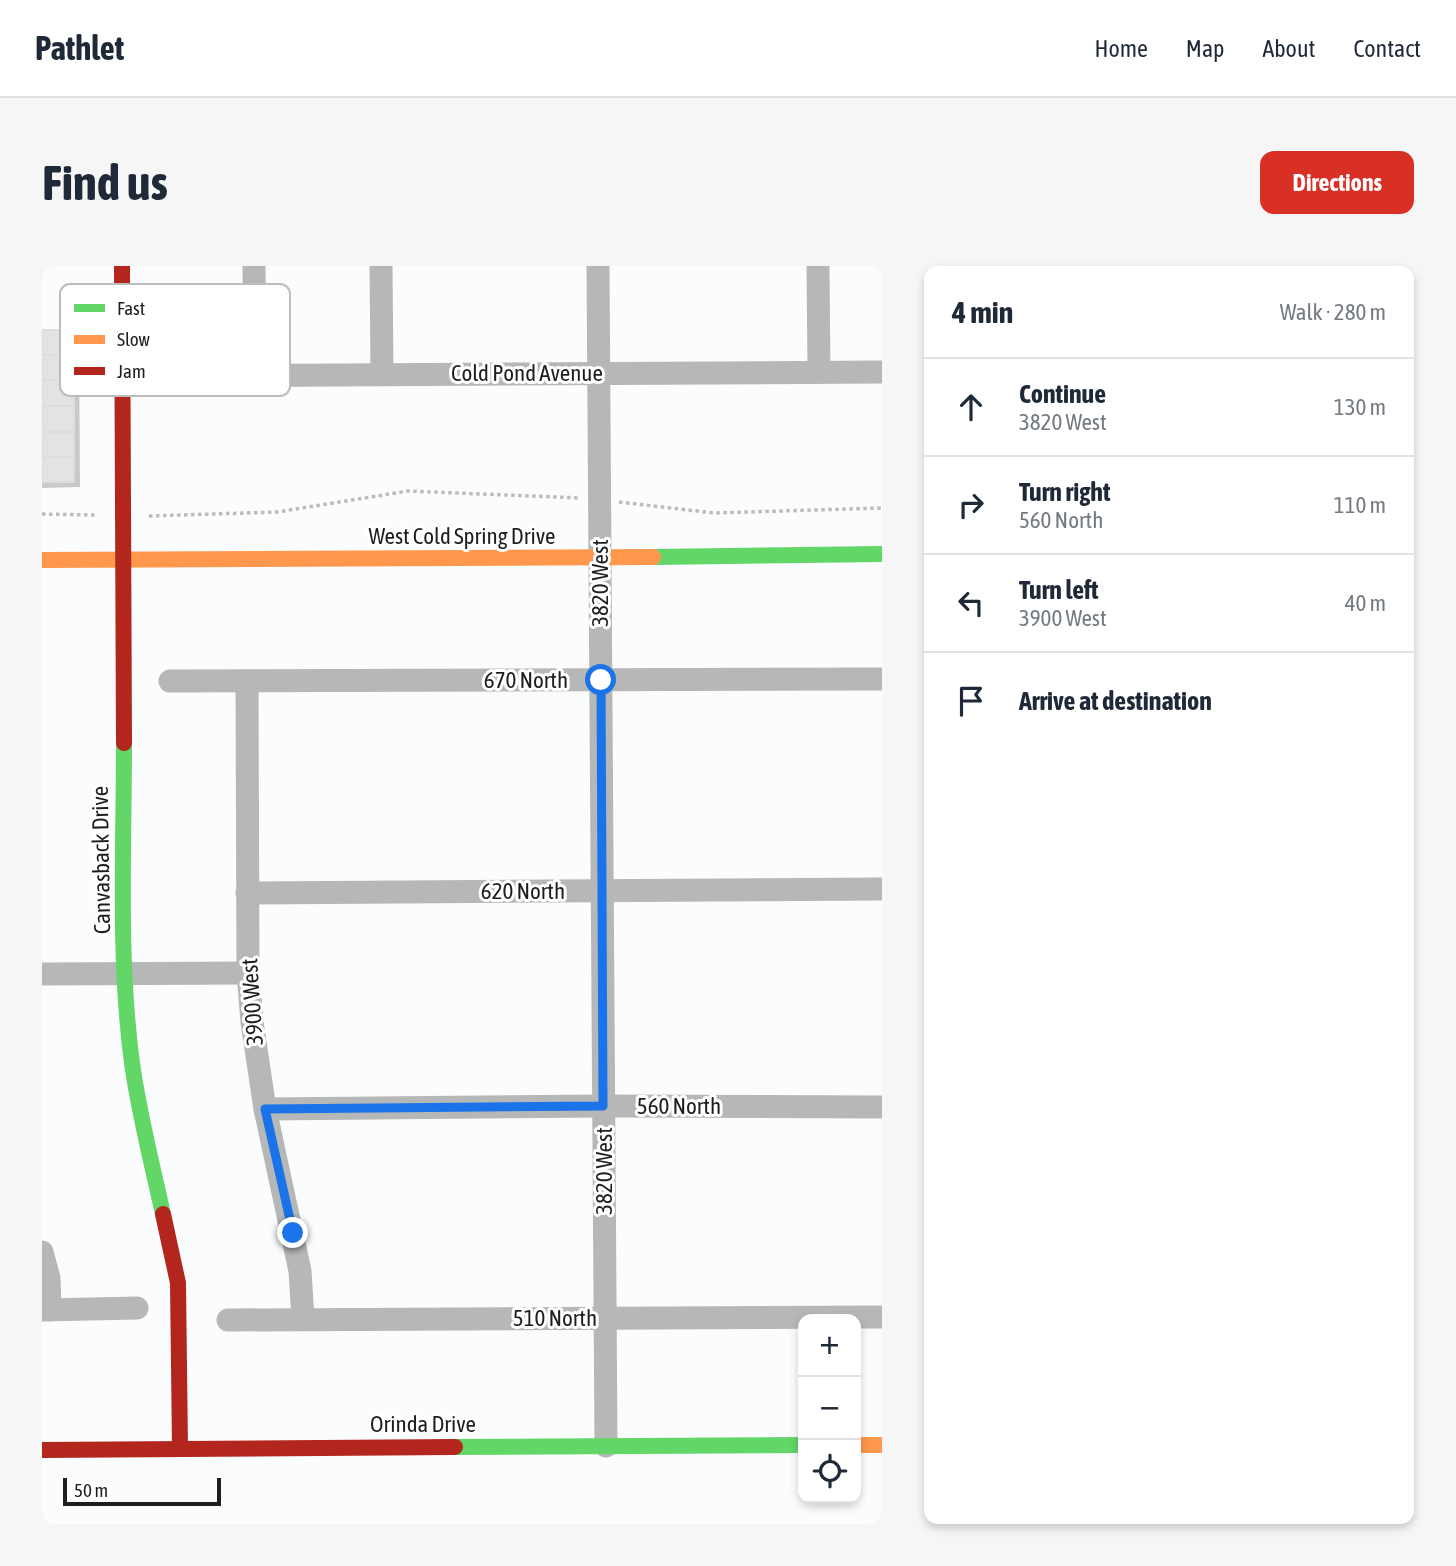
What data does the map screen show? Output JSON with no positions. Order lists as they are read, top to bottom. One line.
{"streets":{"street":["Cold Pond Avenue","West Cold Spring Drive","3820 West","670 North","Canvasback Drive","620 North","3900 West","560 North","510 North","Orinda Drive"]},"crossings":[["Cold Pond Avenue","3820 West"],["West Cold Spring Drive","3820 West"],["West Cold Spring Drive","Canvasback Drive"],["3820 West","670 North"],["3820 West","620 North"],["3820 West","560 North"],["3820 West","510 North"],["3820 West","Orinda Drive"],["670 North","3900 West"],["Canvasback Drive","Orinda Drive"],["620 North","3900 West"],["3900 West","560 North"],["3900 West","510 North"]],"legend":["Fast","Slow","Jam"],"scale_bar":"50 m","page":{"header":"Pathlet","nav":["Home","Map","About","Contact"],"buttons":"Directions","title":"Find us","heading":["4 min","Walk · 280 m"],"list":[["Continue","3820 West","130 m"],["Turn right","560 North","110 m"],["Turn left","3900 West","40 m"],"Arrive at destination"],"map_buttons":["+","−"],"scale":"50 m"}}
